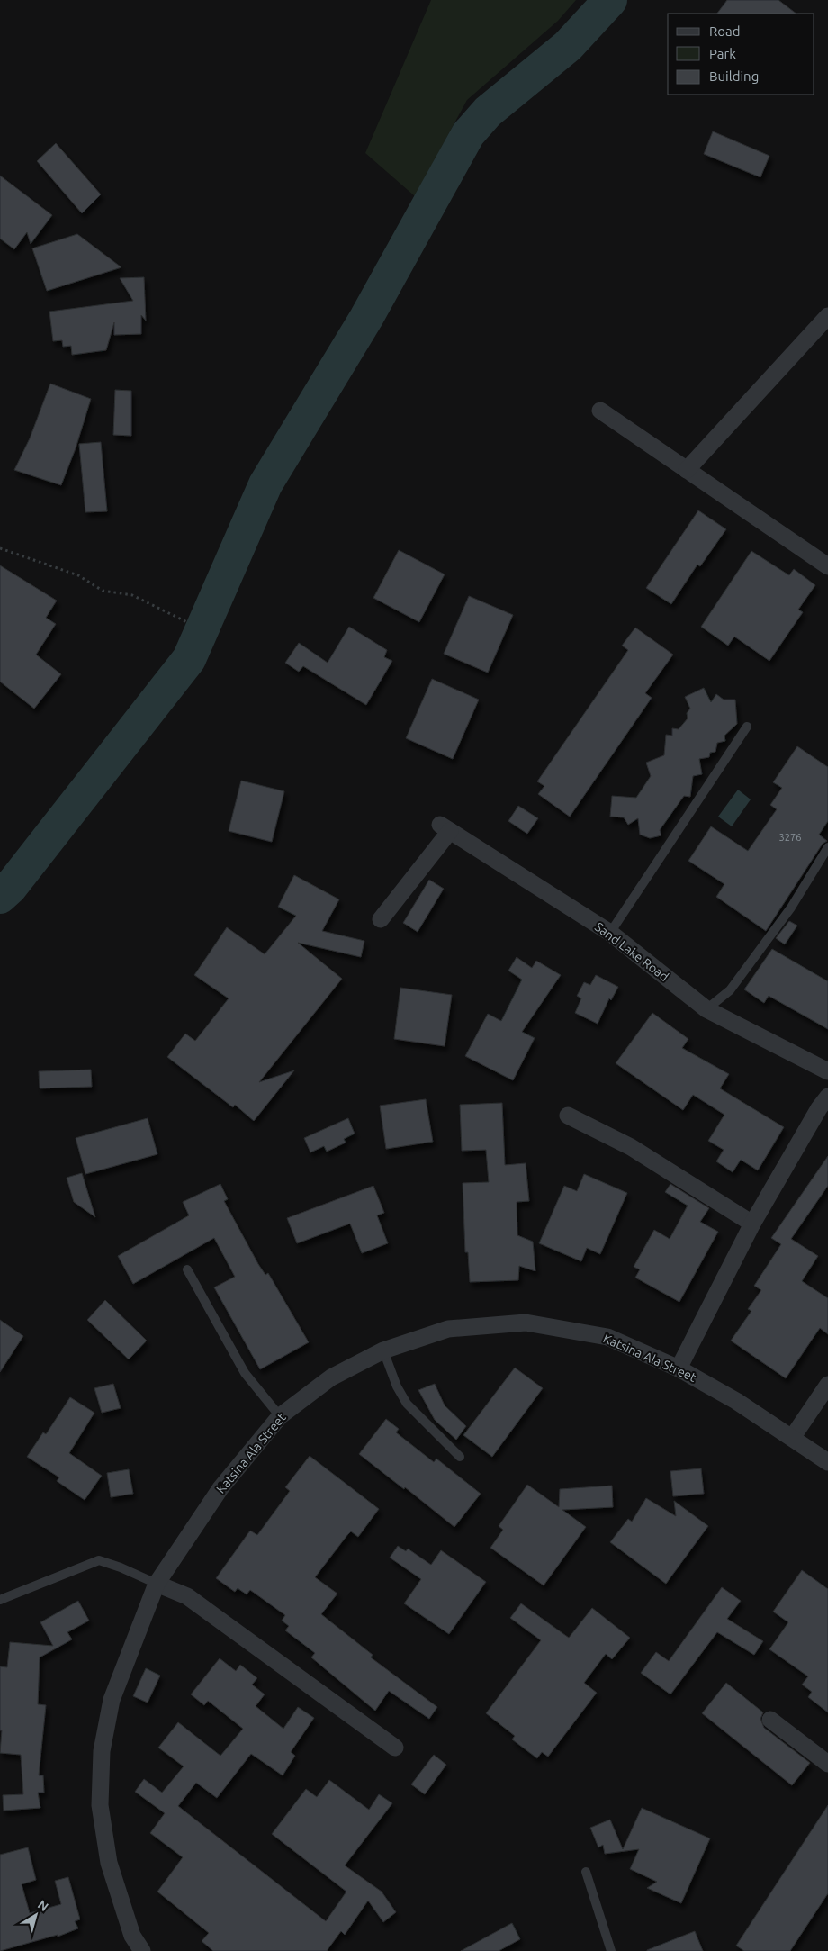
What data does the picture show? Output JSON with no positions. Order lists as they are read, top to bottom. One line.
{"streets":{"street":["Sand Lake Road","Katsina Ala Street"]},"house_numbers":["3276"],"legend":["Road","Park","Building"],"north":"top right"}
